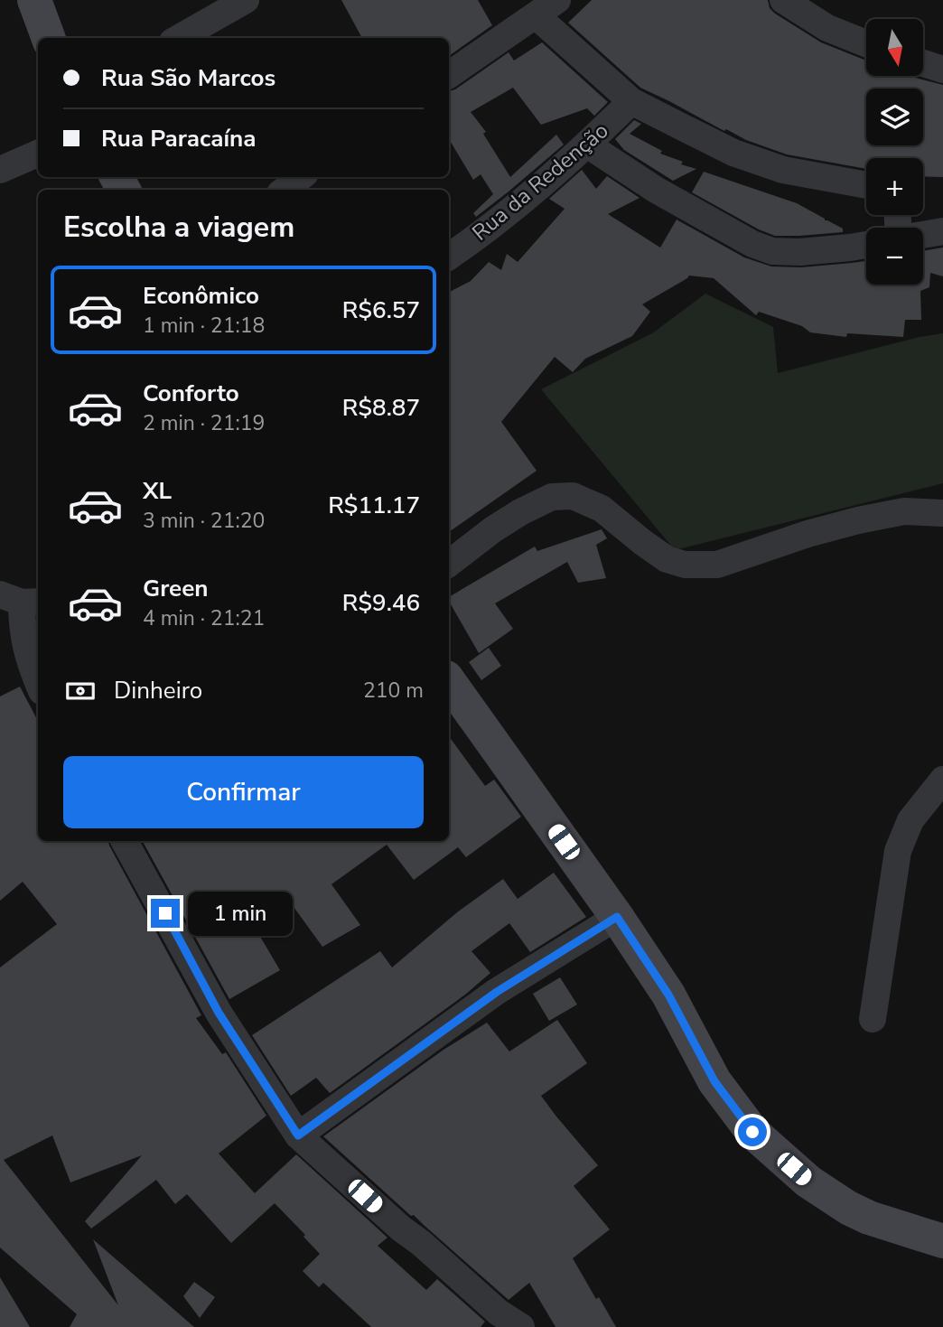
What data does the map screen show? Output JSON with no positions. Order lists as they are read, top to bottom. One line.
{"streets":{"street":["Rua da Redenção"]},"north":"bottom","page":{"map_buttons":["+","−"],"banner":["Rua São Marcos","Rua Paracaína"],"heading":"Escolha a viagem","list":[{"name":"Econômico","note":"1 min · 21:18","value":"R$6.57"},{"name":"Conforto","note":"2 min · 21:19","value":"R$8.87"},{"name":"XL","note":"3 min · 21:20","value":"R$11.17"},{"name":"Green","note":"4 min · 21:21","value":"R$9.46"}],"pay":["Dinheiro","210 m"],"buttons":"Confirmar","bubble":"1 min"}}
